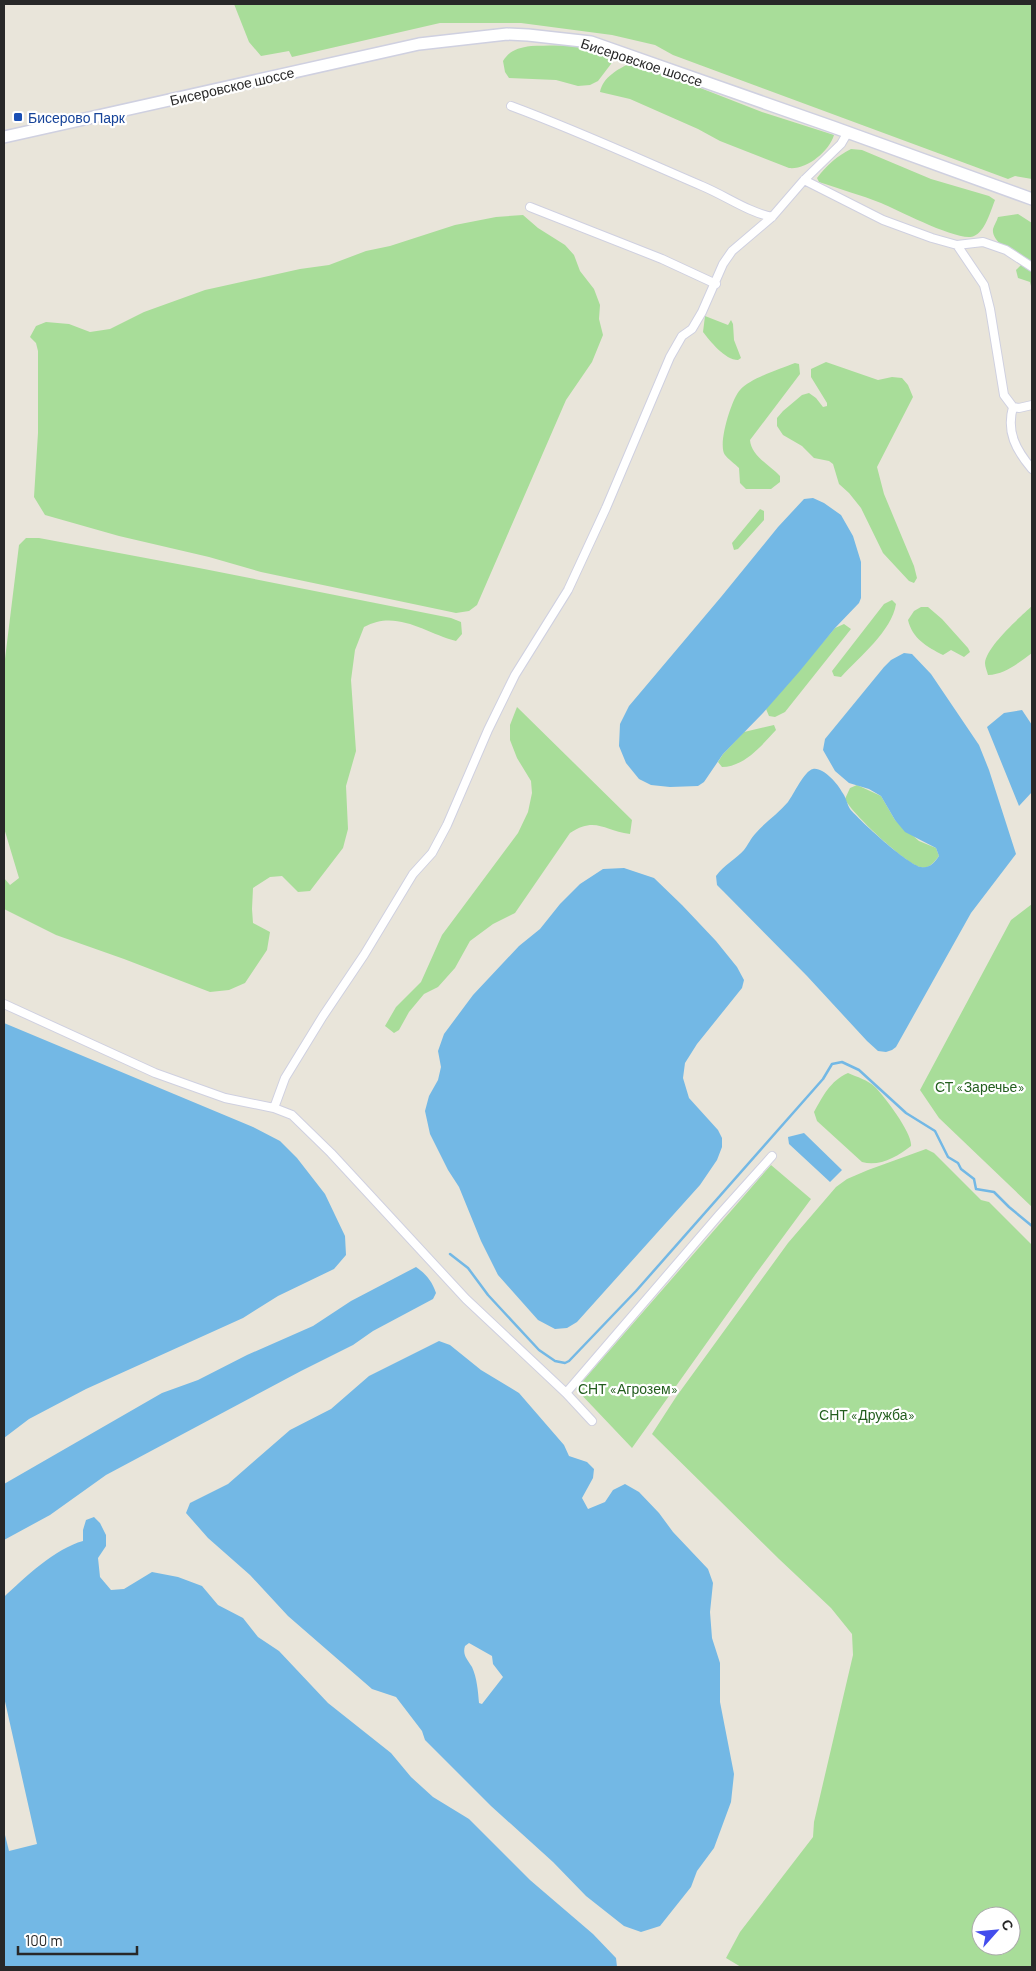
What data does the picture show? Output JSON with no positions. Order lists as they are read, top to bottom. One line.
{"streets":{"main road":["Бисеровское шоссе"]},"parks":["СТ «Заречье»","СНТ «Агрозем»","СНТ «Дружба»"],"places":{"transit":["Бисерово Парк"]},"scale_bar":"100 m","north":"top right"}
